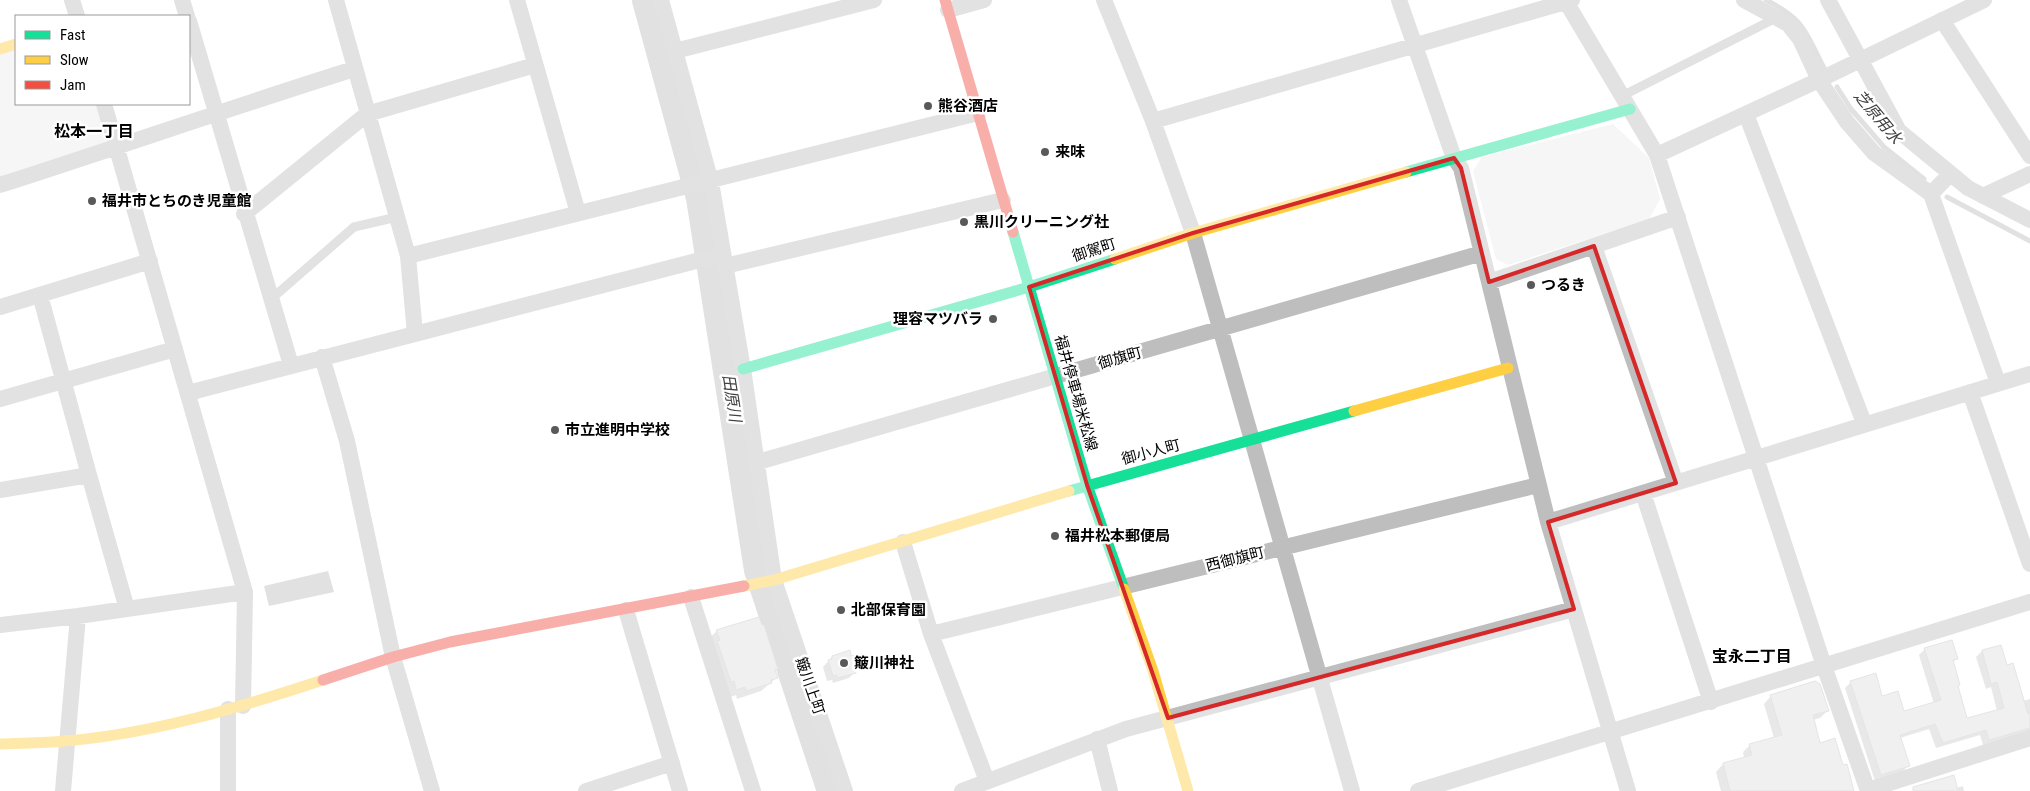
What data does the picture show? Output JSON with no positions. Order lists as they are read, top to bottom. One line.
{"streets":{"street":["御駕町","御旗町","福井停車場米松線","御小人町","西御旗町","簸川上町"]},"crossings":[["御駕町","福井停車場米松線"],["御駕町","簸川上町"],["御旗町","福井停車場米松線"],["御旗町","簸川上町"],["福井停車場米松線","御小人町"],["福井停車場米松線","西御旗町"],["御小人町","簸川上町"]],"districts":["松本一丁目","宝永二丁目"],"water":["芝原用水","田原川"],"places":["熊谷酒店","来味","福井市とちのき児童館","黒川クリーニング社","つるき","理容マツバラ","市立進明中学校","福井松本郵便局","北部保育園","簸川神社"],"legend":["Fast","Slow","Jam"]}
